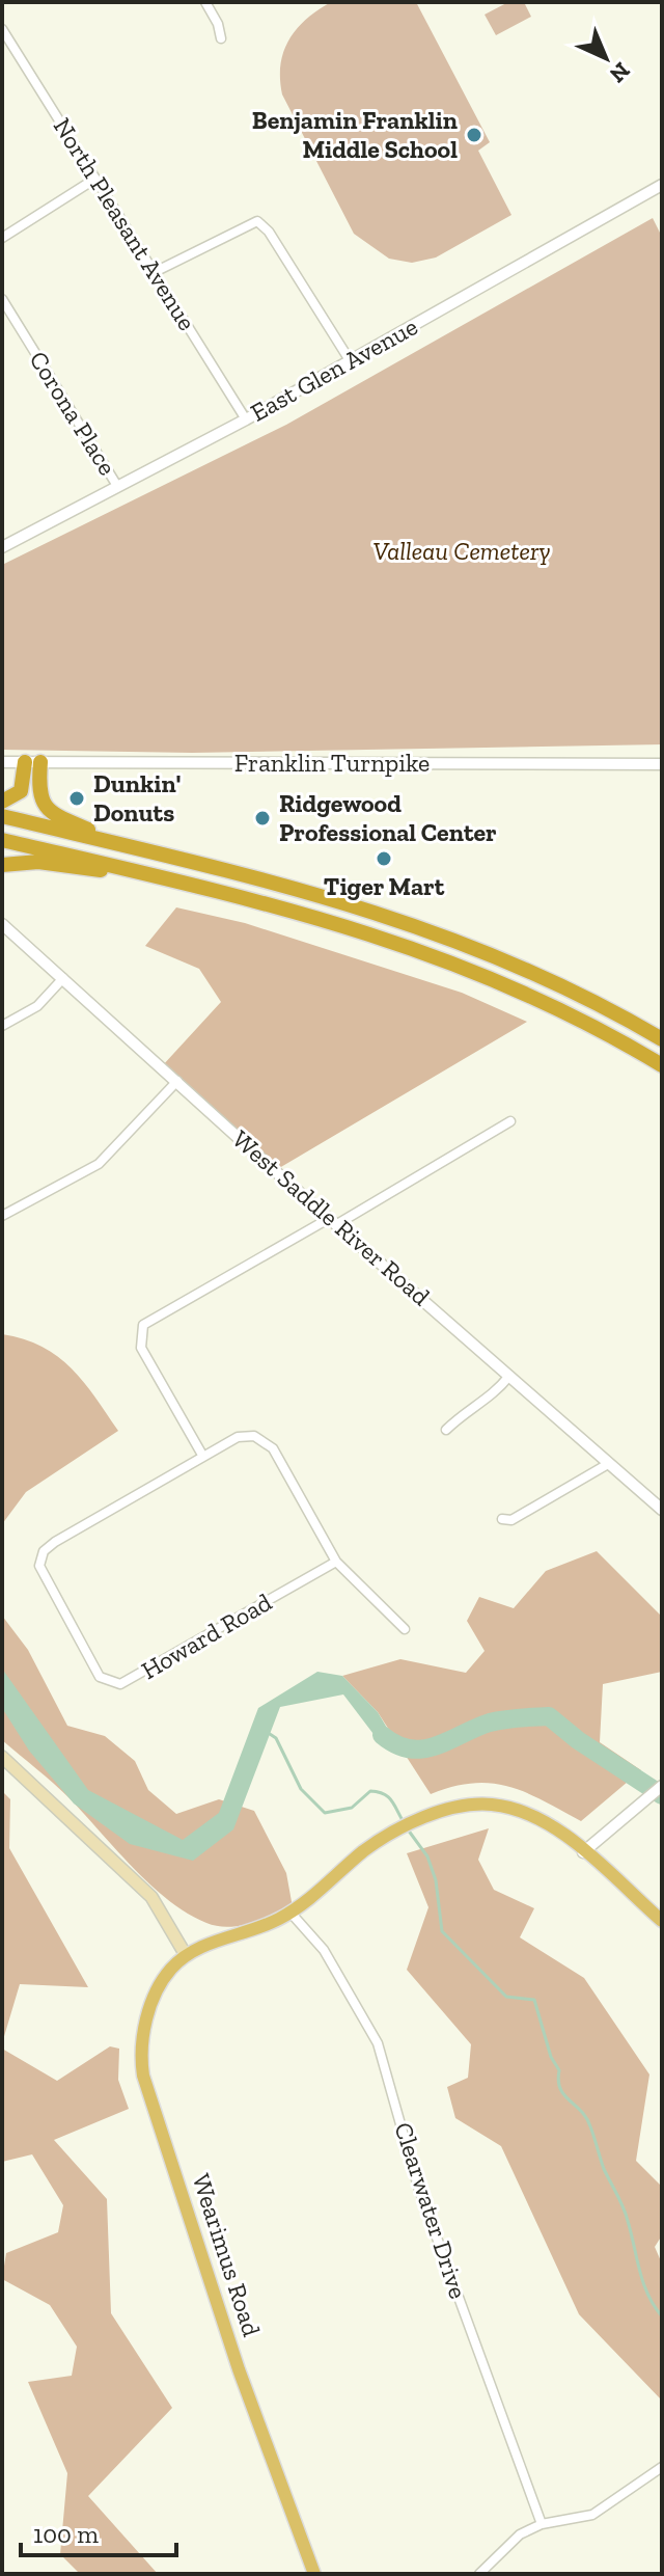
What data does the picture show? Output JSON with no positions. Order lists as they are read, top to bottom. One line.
{"streets":{"main road":["Wearimus Road"],"street":["North Pleasant Avenue","East Glen Avenue","Corona Place","Franklin Turnpike","West Saddle River Road","Howard Road","Clearwater Drive"]},"crossings":[["North Pleasant Avenue","East Glen Avenue"],["East Glen Avenue","Corona Place"]],"parks":["Valleau Cemetery"],"places":["Benjamin Franklin Middle School","Dunkin' Donuts","Ridgewood Professional Center","Tiger Mart"],"scale_bar":"100 m","north":"bottom right"}
